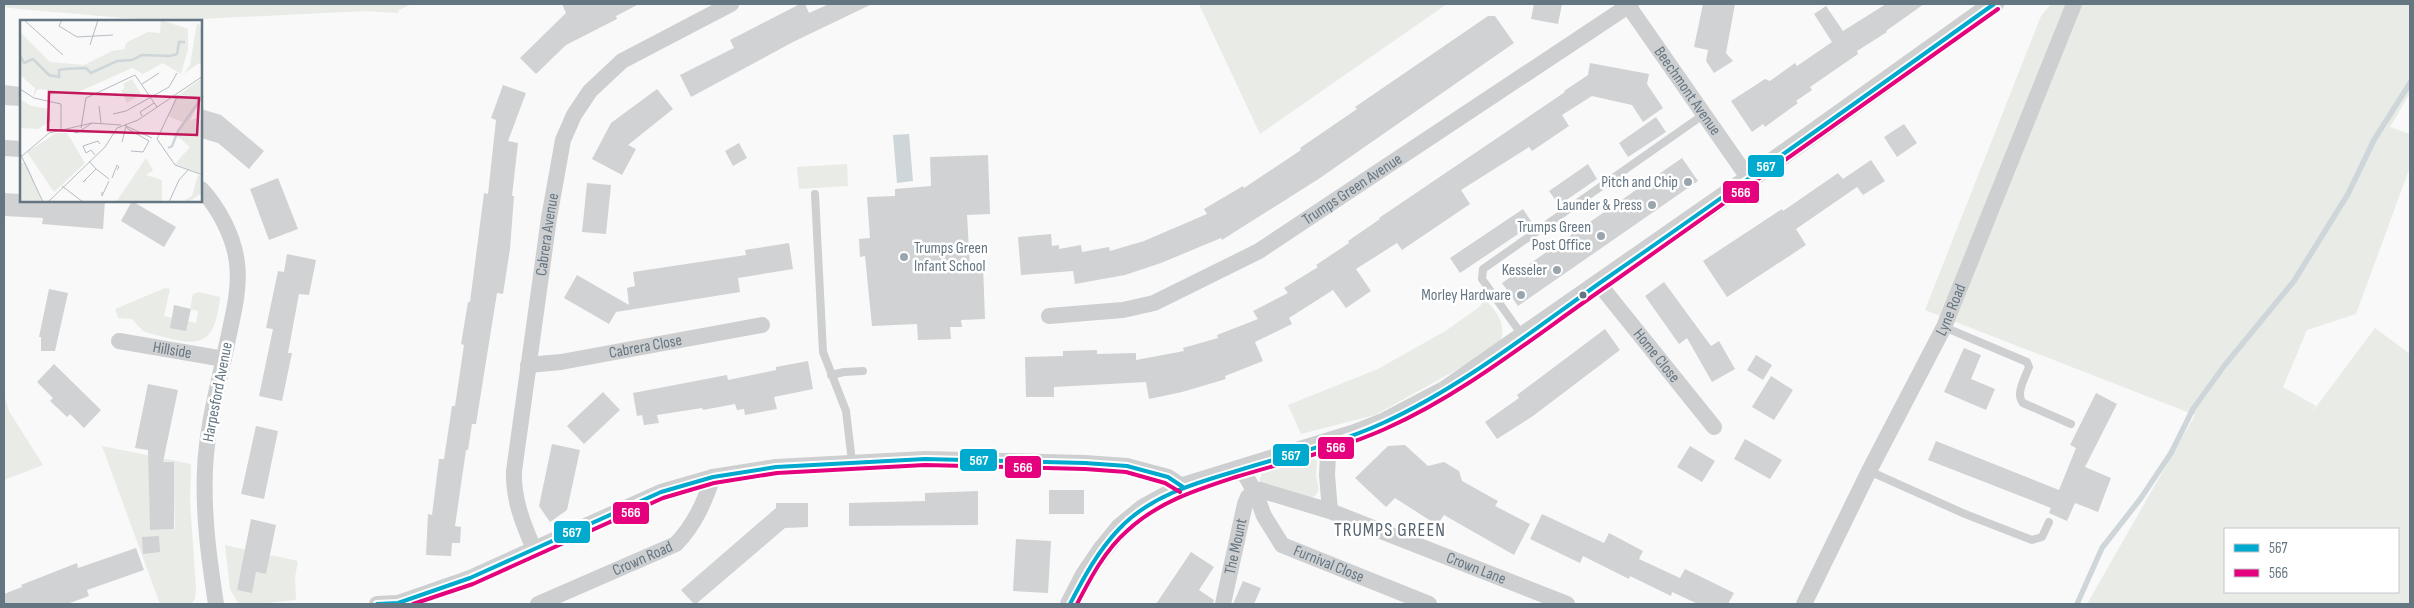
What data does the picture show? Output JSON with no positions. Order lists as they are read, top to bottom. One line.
{"streets":{"street":["Beechmont Avenue","Trumps Green Avenue","Cabrera Avenue","Lyne Road","Cabrera Close","Hillside","Home Close","Harpesford Avenue","The Mount","Crown Road","Furnival Close","Crown Lane"]},"crossings":[["Beechmont Avenue","Trumps Green Avenue"],["Cabrera Avenue","Cabrera Close"],["Hillside","Harpesford Avenue"],["The Mount","Furnival Close"],["The Mount","Crown Lane"],["Furnival Close","Crown Lane"]],"districts":["TRUMPS GREEN"],"places":["Pitch and Chip","Launder & Press","Trumps Green Post Office","Trumps Green Infant School","Kesseler","Morley Hardware"],"lines":["transit line 567","transit line 566"],"legend":["567","566"]}
